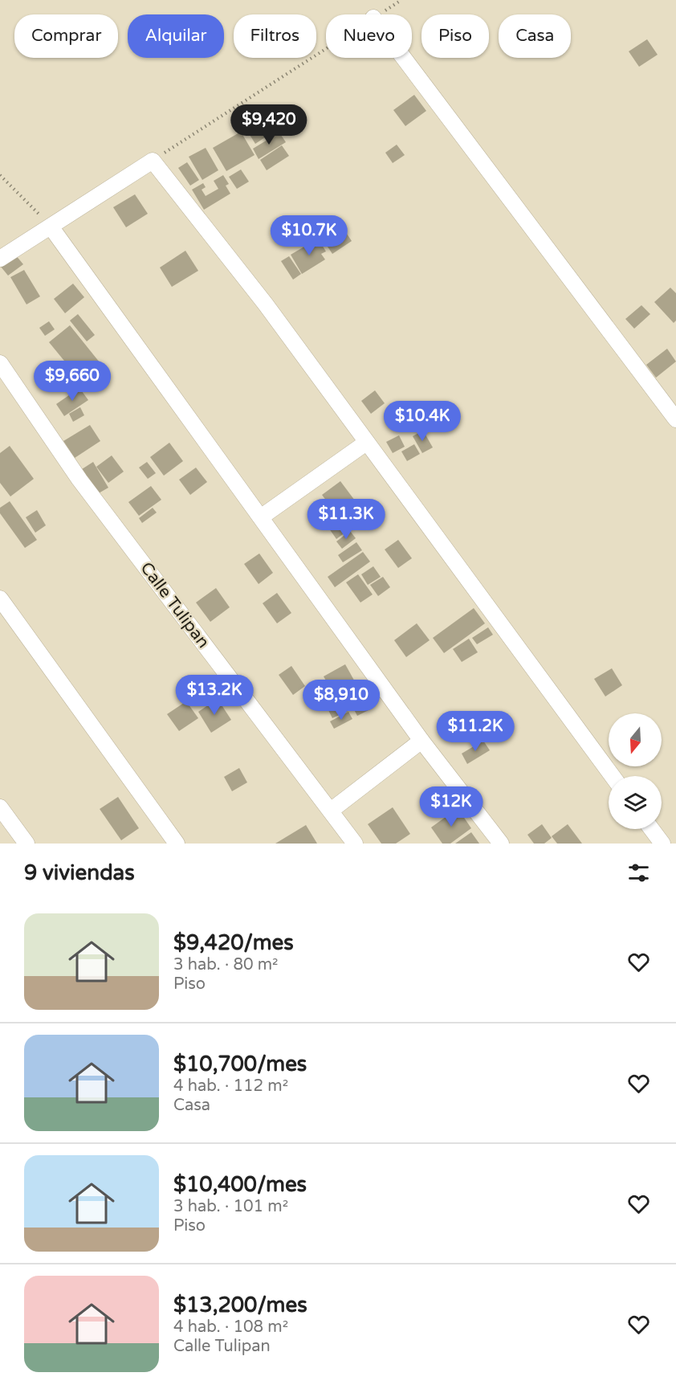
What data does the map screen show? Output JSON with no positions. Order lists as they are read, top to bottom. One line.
{"streets":{"street":["Calle Tulipan"]},"north":"bottom","page":{"chip":["Comprar","Alquilar","Filtros","Nuevo","Piso","Casa"],"price":["$9,420","$10.7K","$9,660","$10.4K","$11.3K","$13.2K","$8,910","$11.2K","$12K"],"heading":"9 viviendas","list":[{"name":"$9,420/mes","note":"3 hab. · 80 m² · Piso"},{"name":"$10,700/mes","note":"4 hab. · 112 m² · Casa"},{"name":"$10,400/mes","note":"3 hab. · 101 m² · Piso"},{"name":"$13,200/mes","note":"4 hab. · 108 m² · Calle Tulipan"}]}}
